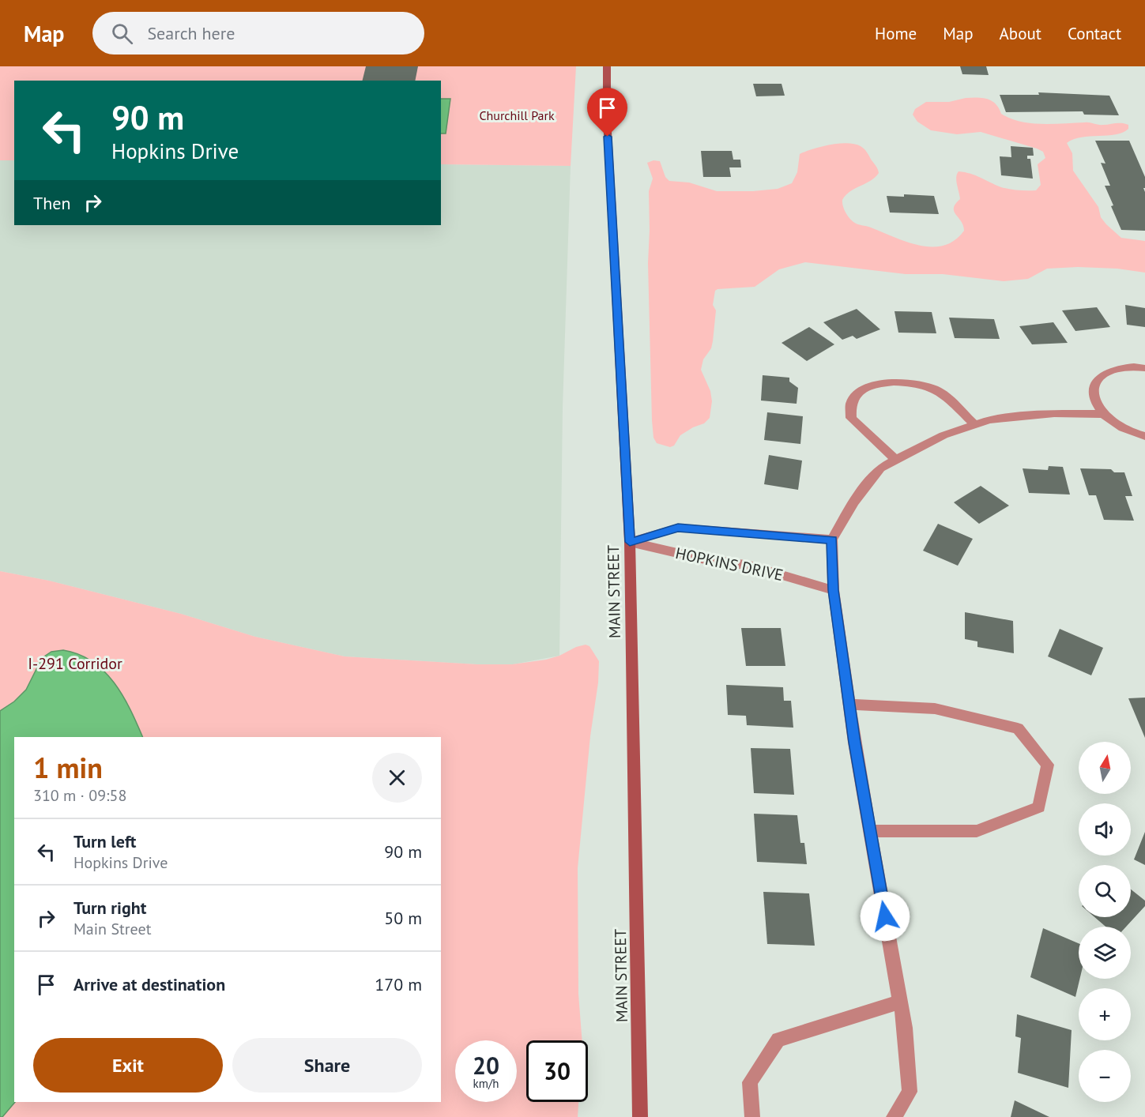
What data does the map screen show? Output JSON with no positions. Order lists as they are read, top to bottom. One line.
{"streets":{"main road":["MAIN STREET"],"street":["HOPKINS DRIVE"]},"crossings":[["HOPKINS DRIVE","MAIN STREET"]],"parks":["Churchill Park","I-291 Corridor"],"north":"top","page":{"header":"Map","search":"Search here","nav":["Home","Map","About","Contact"],"turn":["90 m","Hopkins Drive"],"then":"Then","heading":["1 min","310 m · 09:58"],"map_buttons":["+","−"],"list":[{"name":"Turn left","note":"Hopkins Drive","value":"90 m"},{"name":"Turn right","note":"Main Street","value":"50 m"},{"name":"Arrive at destination","value":"170 m"}],"buttons":["Exit","Share"],"speed":"20 km/h","limit":"30"}}
